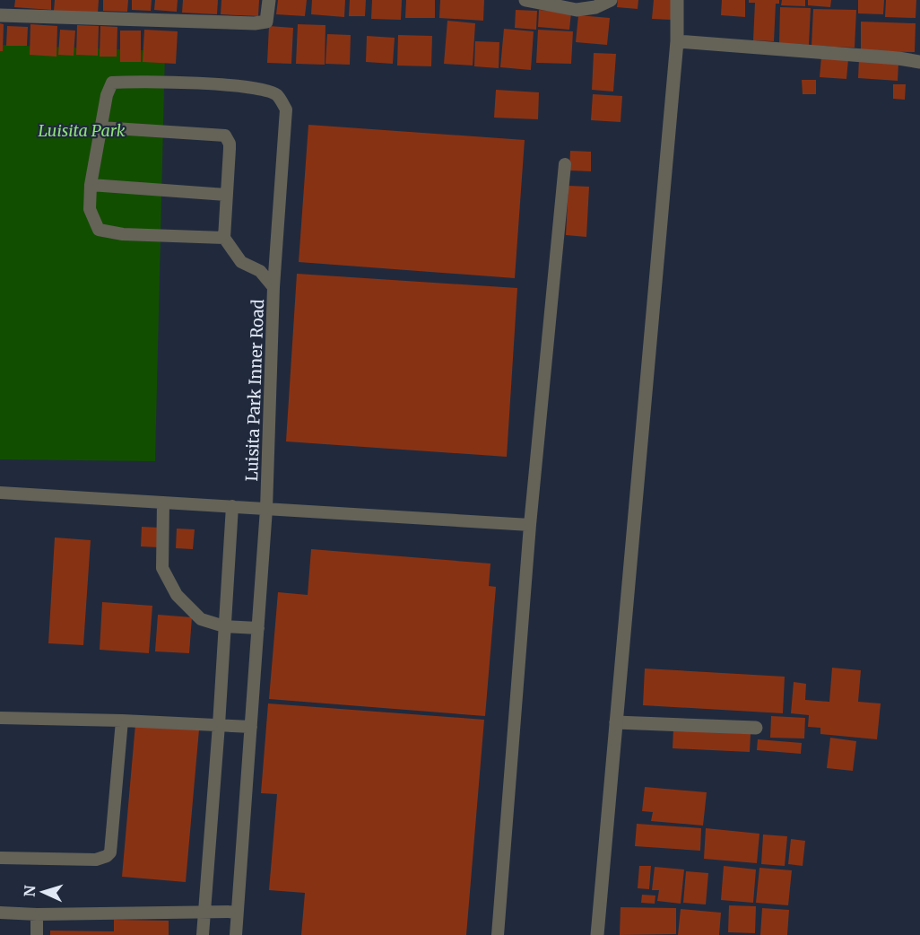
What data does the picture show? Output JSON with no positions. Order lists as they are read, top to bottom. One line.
{"streets":{"lane":["Luisita Park Inner Road"]},"parks":["Luisita Park"],"north":"left"}
